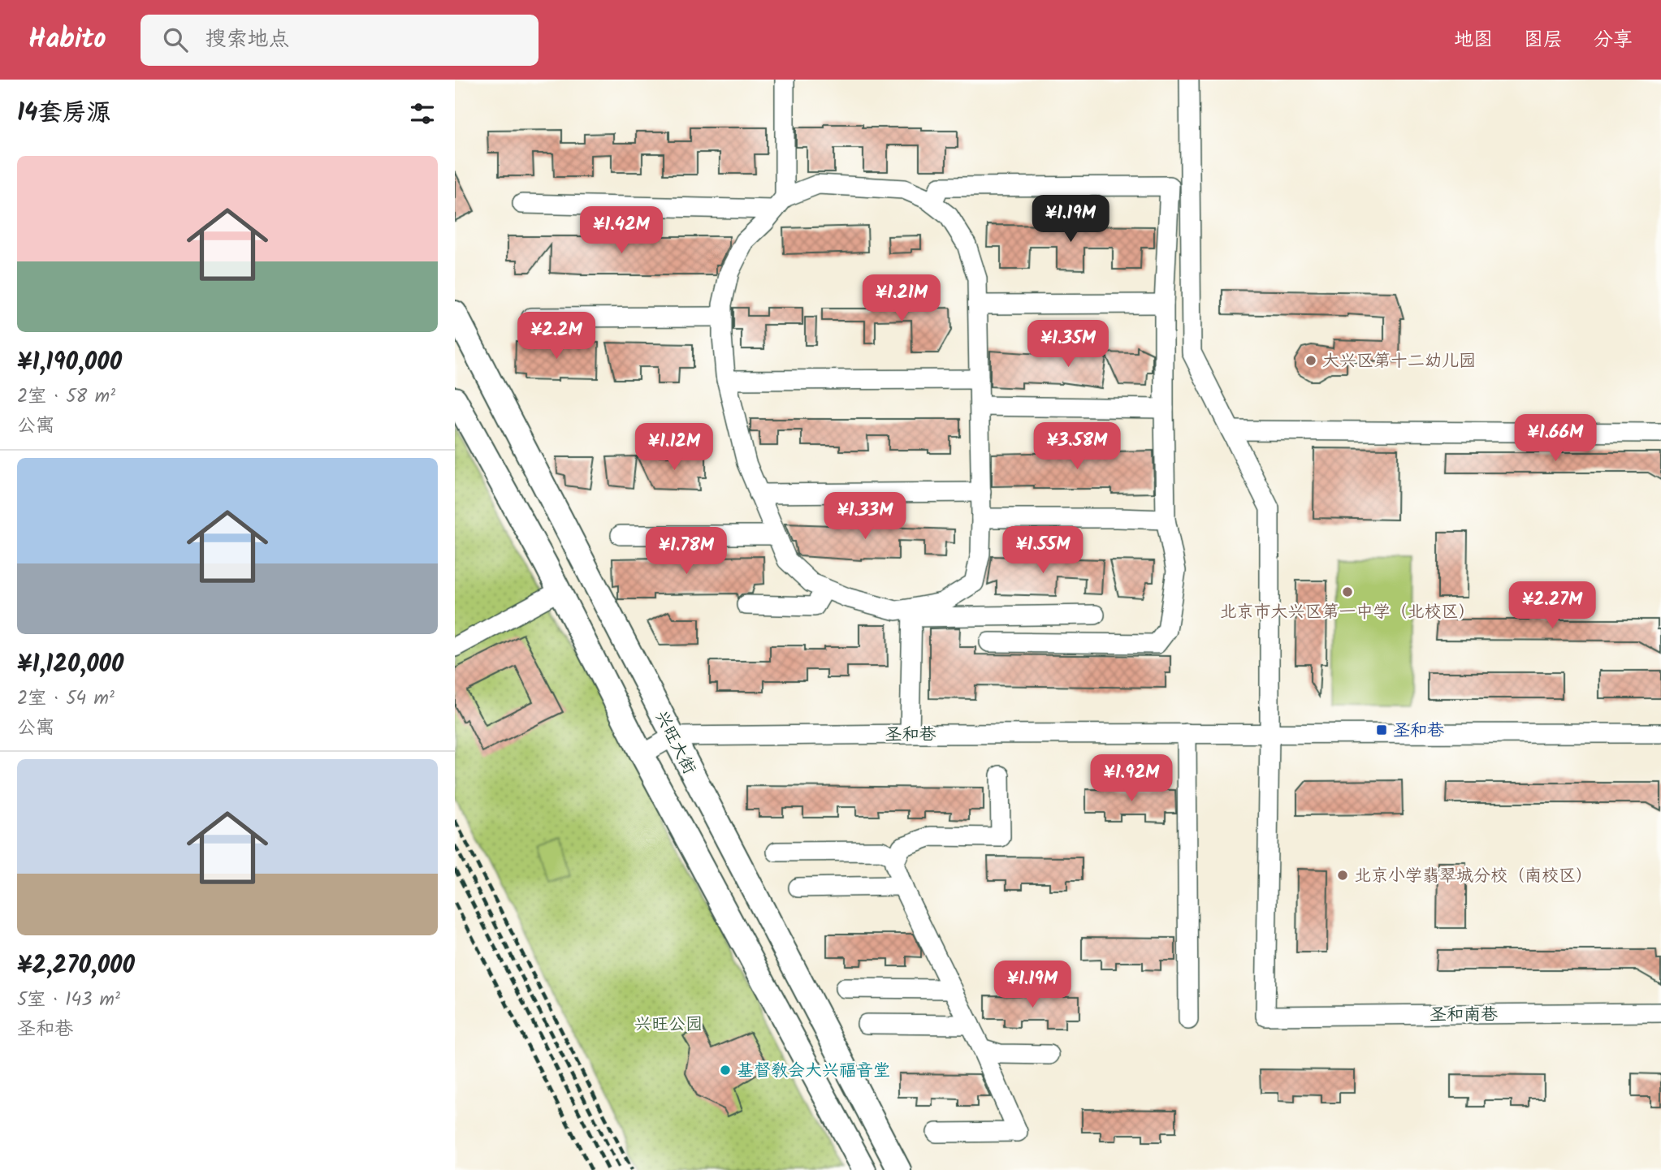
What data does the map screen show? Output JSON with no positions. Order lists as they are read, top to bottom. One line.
{"streets":{"main road":["兴旺大街"],"street":["圣和巷","圣和南巷"]},"crossings":[["圣和巷","兴旺大街"],["圣和巷","圣和南巷"]],"parks":["兴旺公园"],"places":{"other":["大兴区第十二幼儿园","北京市大兴区第一中学（北校区）","北京小学翡翠城分校（南校区）","基督教会大兴福音堂"],"transit":["圣和巷"]},"page":{"header":"Habito","search":"搜索地点","nav":["地图","图层","分享"],"heading":"14套房源","list":[{"name":"¥1,190,000","note":"2室 · 58 m² · 公寓"},{"name":"¥1,120,000","note":"2室 · 54 m² · 公寓"},{"name":"¥2,270,000","note":"5室 · 143 m² · 圣和巷"}],"price":["¥1.19M","¥1.42M","¥1.21M","¥2.2M","¥1.35M","¥1.66M","¥3.58M","¥1.12M","¥1.33M","¥1.55M","¥1.78M","¥2.27M","¥1.92M","¥1.19M"]}}
